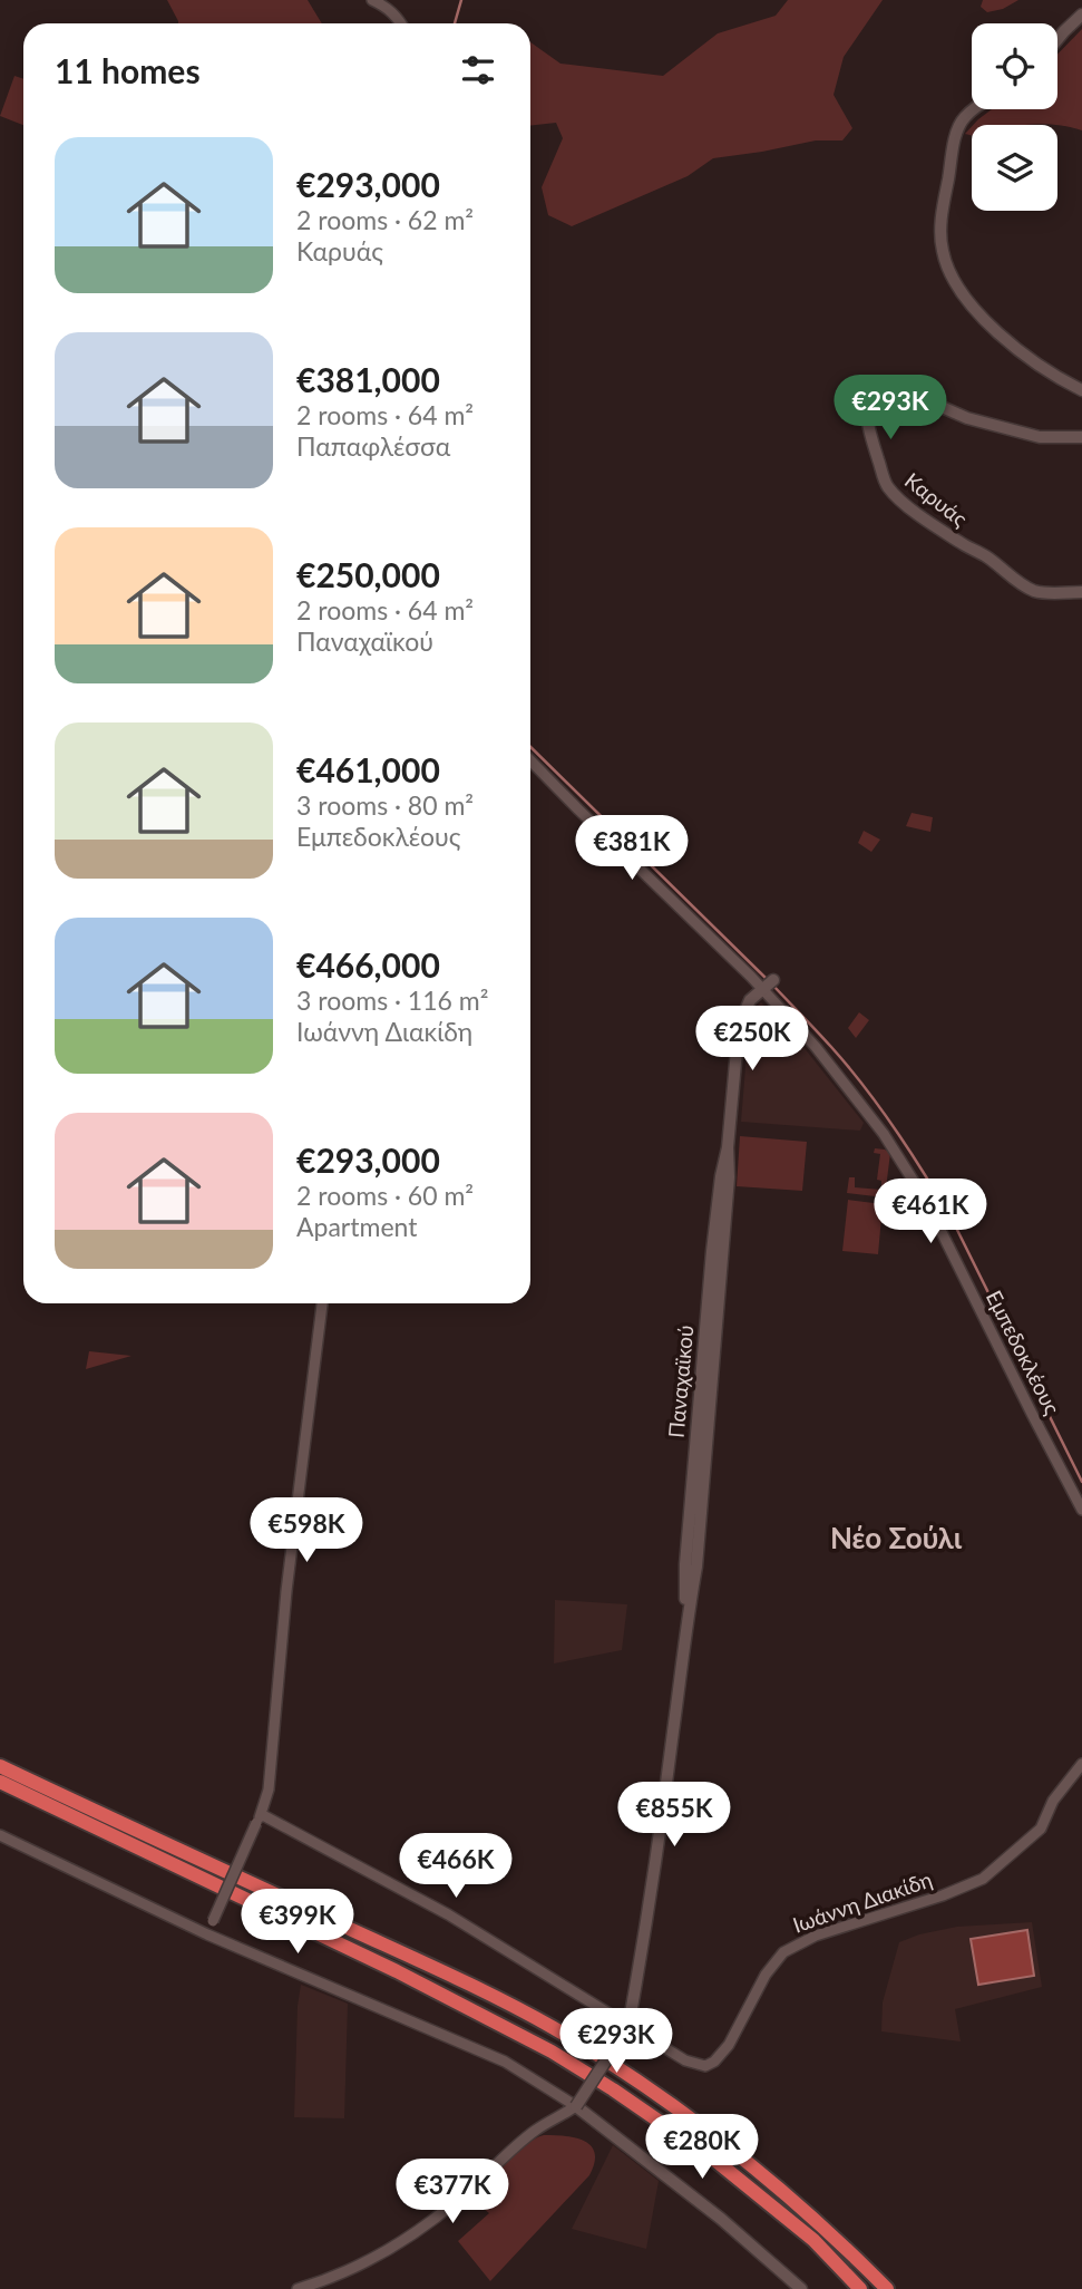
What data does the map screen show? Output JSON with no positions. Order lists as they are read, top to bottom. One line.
{"streets":{"main road":["Καρυάς","Παναχαϊκού"],"street":["Εμπεδοκλέους","Ιωάννη Διακίδη"]},"crossings":[["Εμπεδοκλέους","Παναχαϊκού"],["Παναχαϊκού","Ιωάννη Διακίδη"]],"districts":["Νέο Σούλι"],"page":{"heading":"11 homes","list":[{"name":"€293,000","note":"2 rooms · 62 m² · Καρυάς"},{"name":"€381,000","note":"2 rooms · 64 m² · Παπαφλέσσα"},{"name":"€250,000","note":"2 rooms · 64 m² · Παναχαϊκού"},{"name":"€461,000","note":"3 rooms · 80 m² · Εμπεδοκλέους"},{"name":"€466,000","note":"3 rooms · 116 m² · Ιωάννη Διακίδη"},{"name":"€293,000","note":"2 rooms · 60 m² · Apartment"}],"price":["€293K","€381K","€250K","€461K","€598K","€855K","€466K","€399K","€293K","€280K","€377K"]}}
